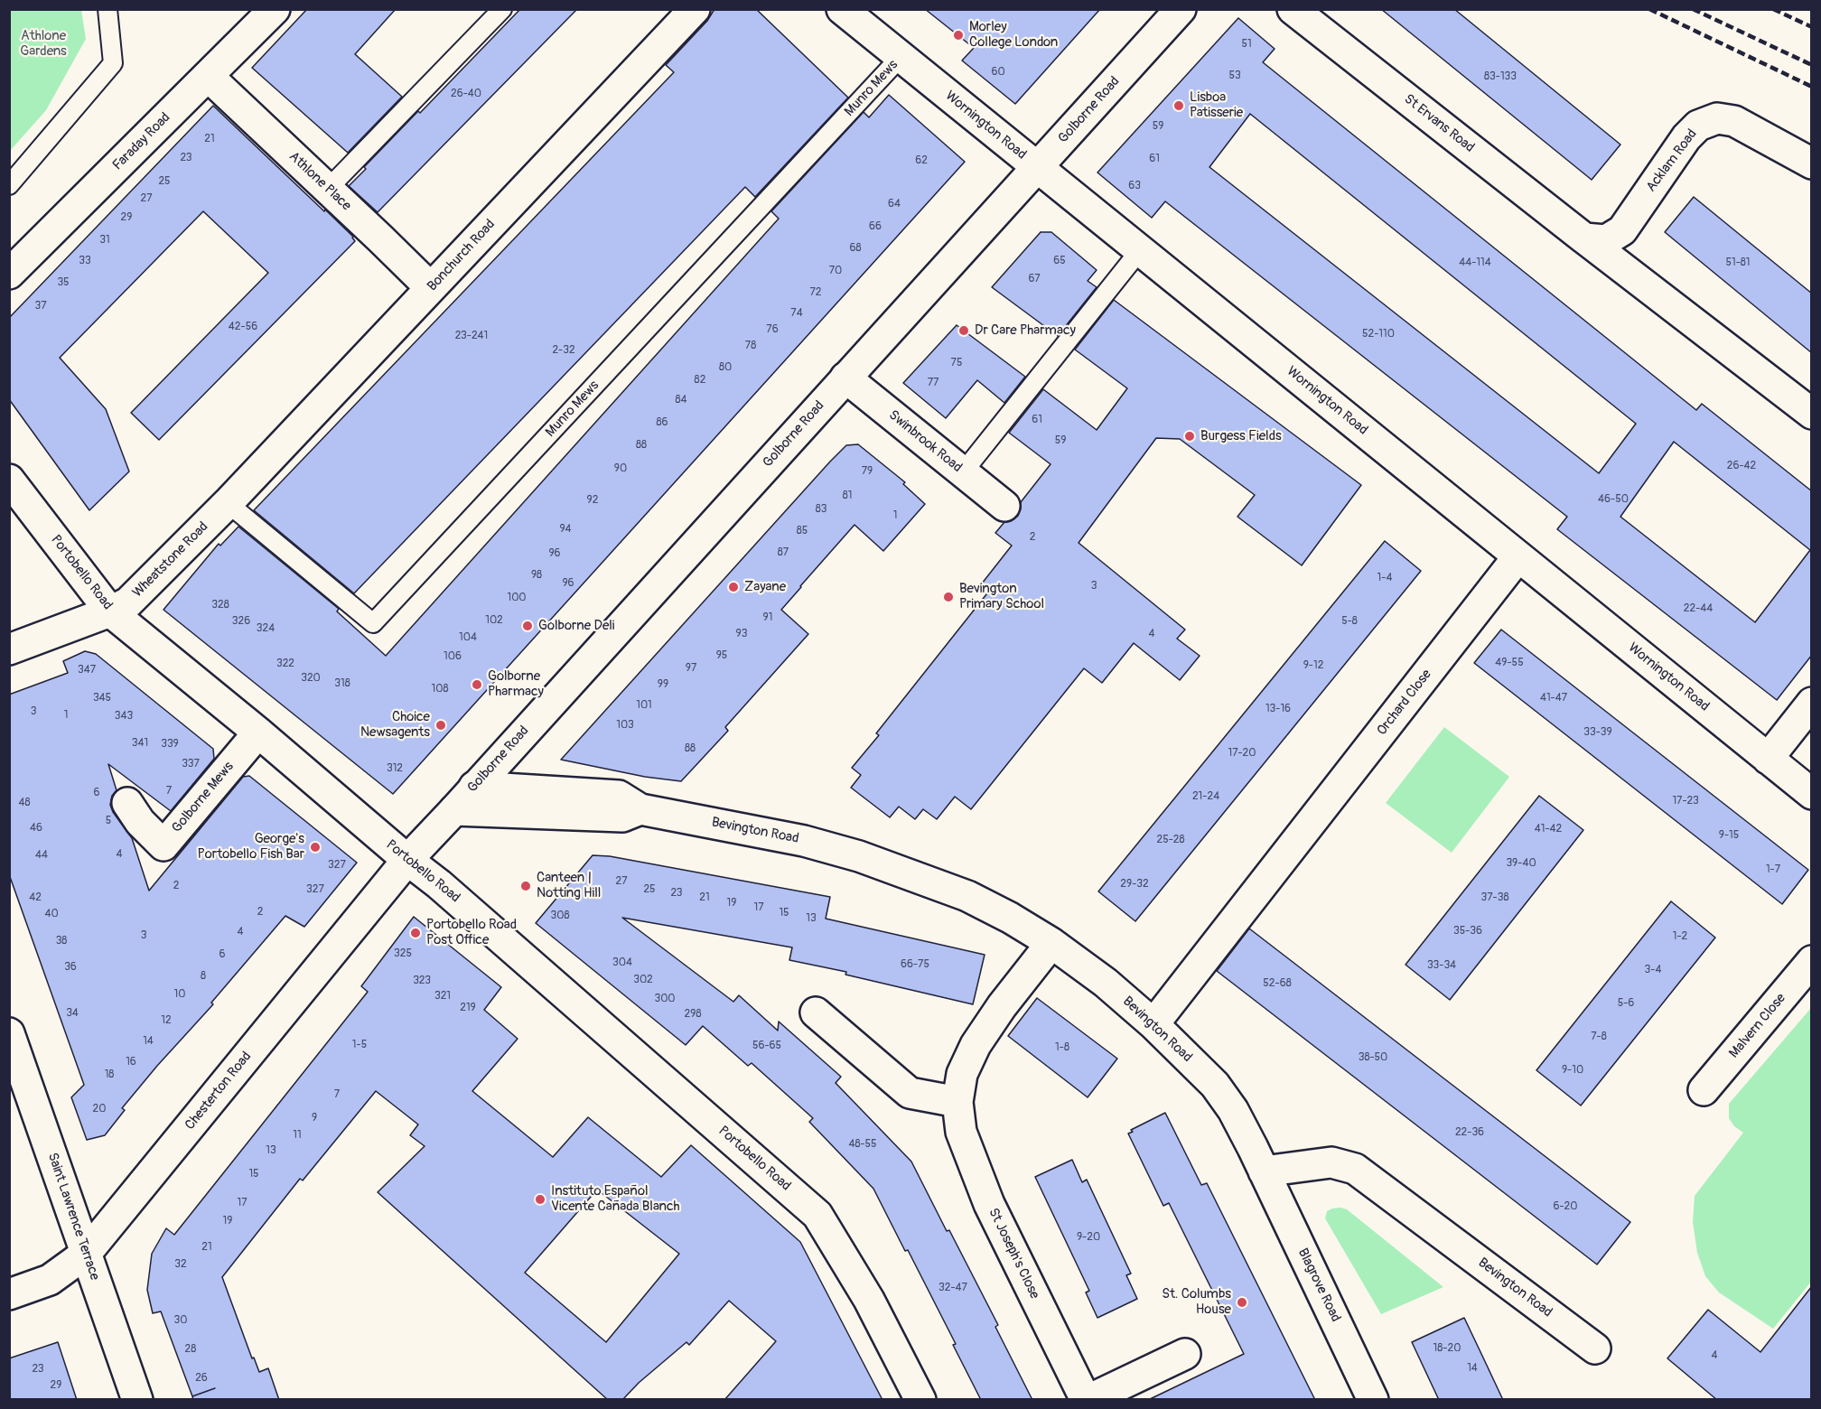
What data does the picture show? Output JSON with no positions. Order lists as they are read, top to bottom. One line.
{"streets":{"street":["Golborne Road","St Ervans Road","Wornington Road","Faraday Road","Acklam Road","Athlone Place","Bonchurch Road","Swinbrook Road","Wheatstone Road","Portobello Road","Orchard Close","Golborne Mews","Bevington Road","Malvern Close","Chesterton Road","Saint Lawrence Terrace","St Joseph's Close","Blagrove Road"],"lane":["Munro Mews"]},"crossings":[["Munro Mews","Wornington Road"],["Munro Mews","Bonchurch Road"],["Munro Mews","Wheatstone Road"],["Golborne Road","Wornington Road"],["Golborne Road","Swinbrook Road"],["Golborne Road","Portobello Road"],["Golborne Road","Bevington Road"],["Golborne Road","Chesterton Road"],["St Ervans Road","Acklam Road"],["Wornington Road","Orchard Close"],["Faraday Road","Athlone Place"],["Athlone Place","Bonchurch Road"],["Bonchurch Road","Wheatstone Road"],["Wheatstone Road","Portobello Road"],["Portobello Road","Golborne Mews"],["Portobello Road","Chesterton Road"],["Orchard Close","Bevington Road"],["Bevington Road","St Joseph's Close"],["Bevington Road","Blagrove Road"],["Chesterton Road","Saint Lawrence Terrace"]],"parks":["Athlone Gardens"],"places":["Morley College London","Lisboa Patisserie","Dr Care Pharmacy","Burgess Fields","Zayane","Bevington Primary School","Golborne Deli","Golborne Pharmacy","Choice Newsagents","George's Portobello Fish Bar","Canteen | Notting Hill","Portobello Road Post Office","Instituto Español Vicente Cañada Blanch","St. Columbs House"],"house_numbers":["51","60","53","83-133","26-40","59","21","23","61","62","25","63","27","64","29","66","31","68","33","65","44-114","51-81","70","67","35","72","37","74","42-56","76","52-110","23-241","78","2-32","75","80","82","77","84","61","86","59","88","26-42","90","79","81","46-50","92","83","1","94","85","2","87","96","98","1-4","96","3","100","328","22-44","91","102","326","5-8","324","93","4","104","95","106","49-55","322","9-12","97","347","320","318","99","108","345","41-47","101","13-16","3","1","343","103","33-39","341","339","88","17-20","337","312","7","6","21-24","17-23","48","5","46","41-42","9-15","25-28","4","44","39-40","327","1-7","27","29-32","2","327","25","23","42","21","37-38","19","17","2","15","40","308","13","35-36","4","3","1-2","38","325","6","304","66-75","33-34","36","3-4","8","302","323","52-68","10","321","300","5-6","219","34","298","12","7-8","14","1-5","56-65","1-8","38-50","16","9-10","18","7","20","9","22-36","11","48-55","13","15","17","6-20","19","9-20","21","32","32-47","30","18-20","28","4","14","23","26","29"]}
